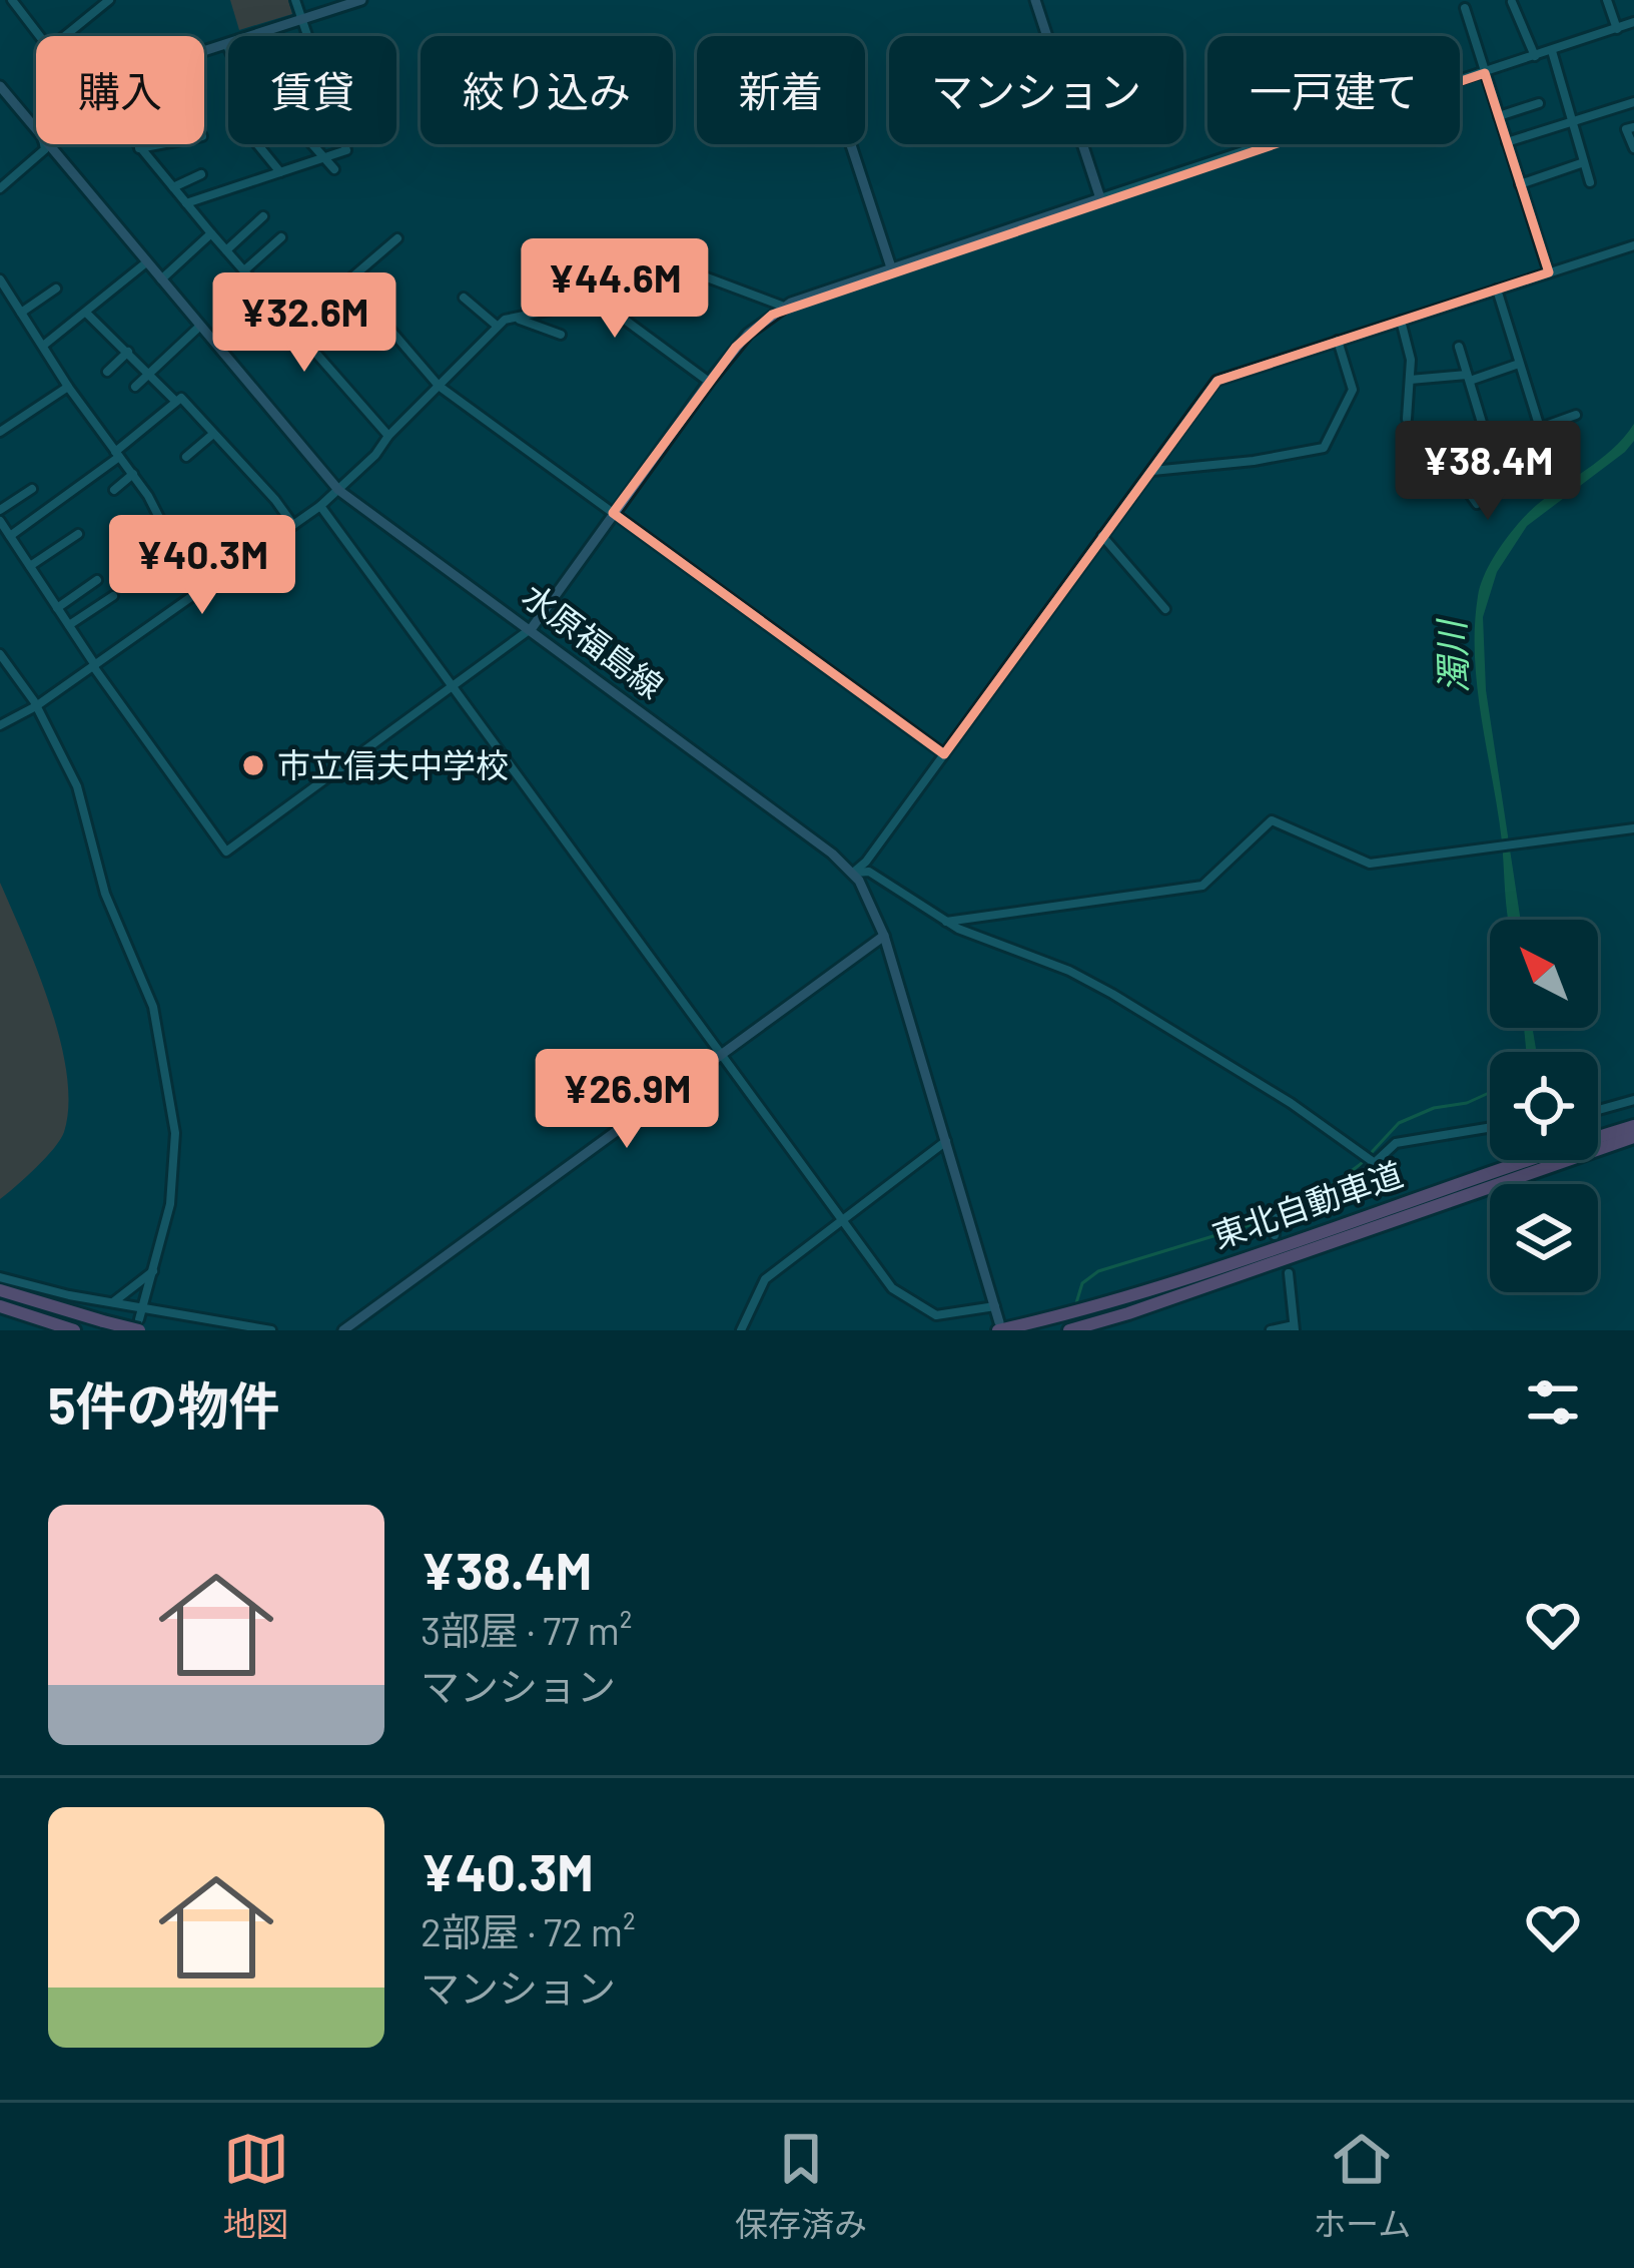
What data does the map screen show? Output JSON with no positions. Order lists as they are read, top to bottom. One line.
{"streets":{"highway":["東北自動車道"],"street":["水原福島線"]},"crossings":[["水原福島線","東北自動車道"]],"water":["濁川"],"places":["市立信夫中学校"],"north":"top left","page":{"chip":["購入","賃貸","絞り込み","新着","マンション","一戸建て"],"price":["¥44.6M","¥32.6M","¥38.4M","¥40.3M","¥26.9M"],"heading":"5件の物件","list":[{"name":"¥38.4M","note":"3部屋 · 77 m² · マンション"},{"name":"¥40.3M","note":"2部屋 · 72 m² · マンション"}],"tabs":["地図","保存済み","ホーム"]}}
